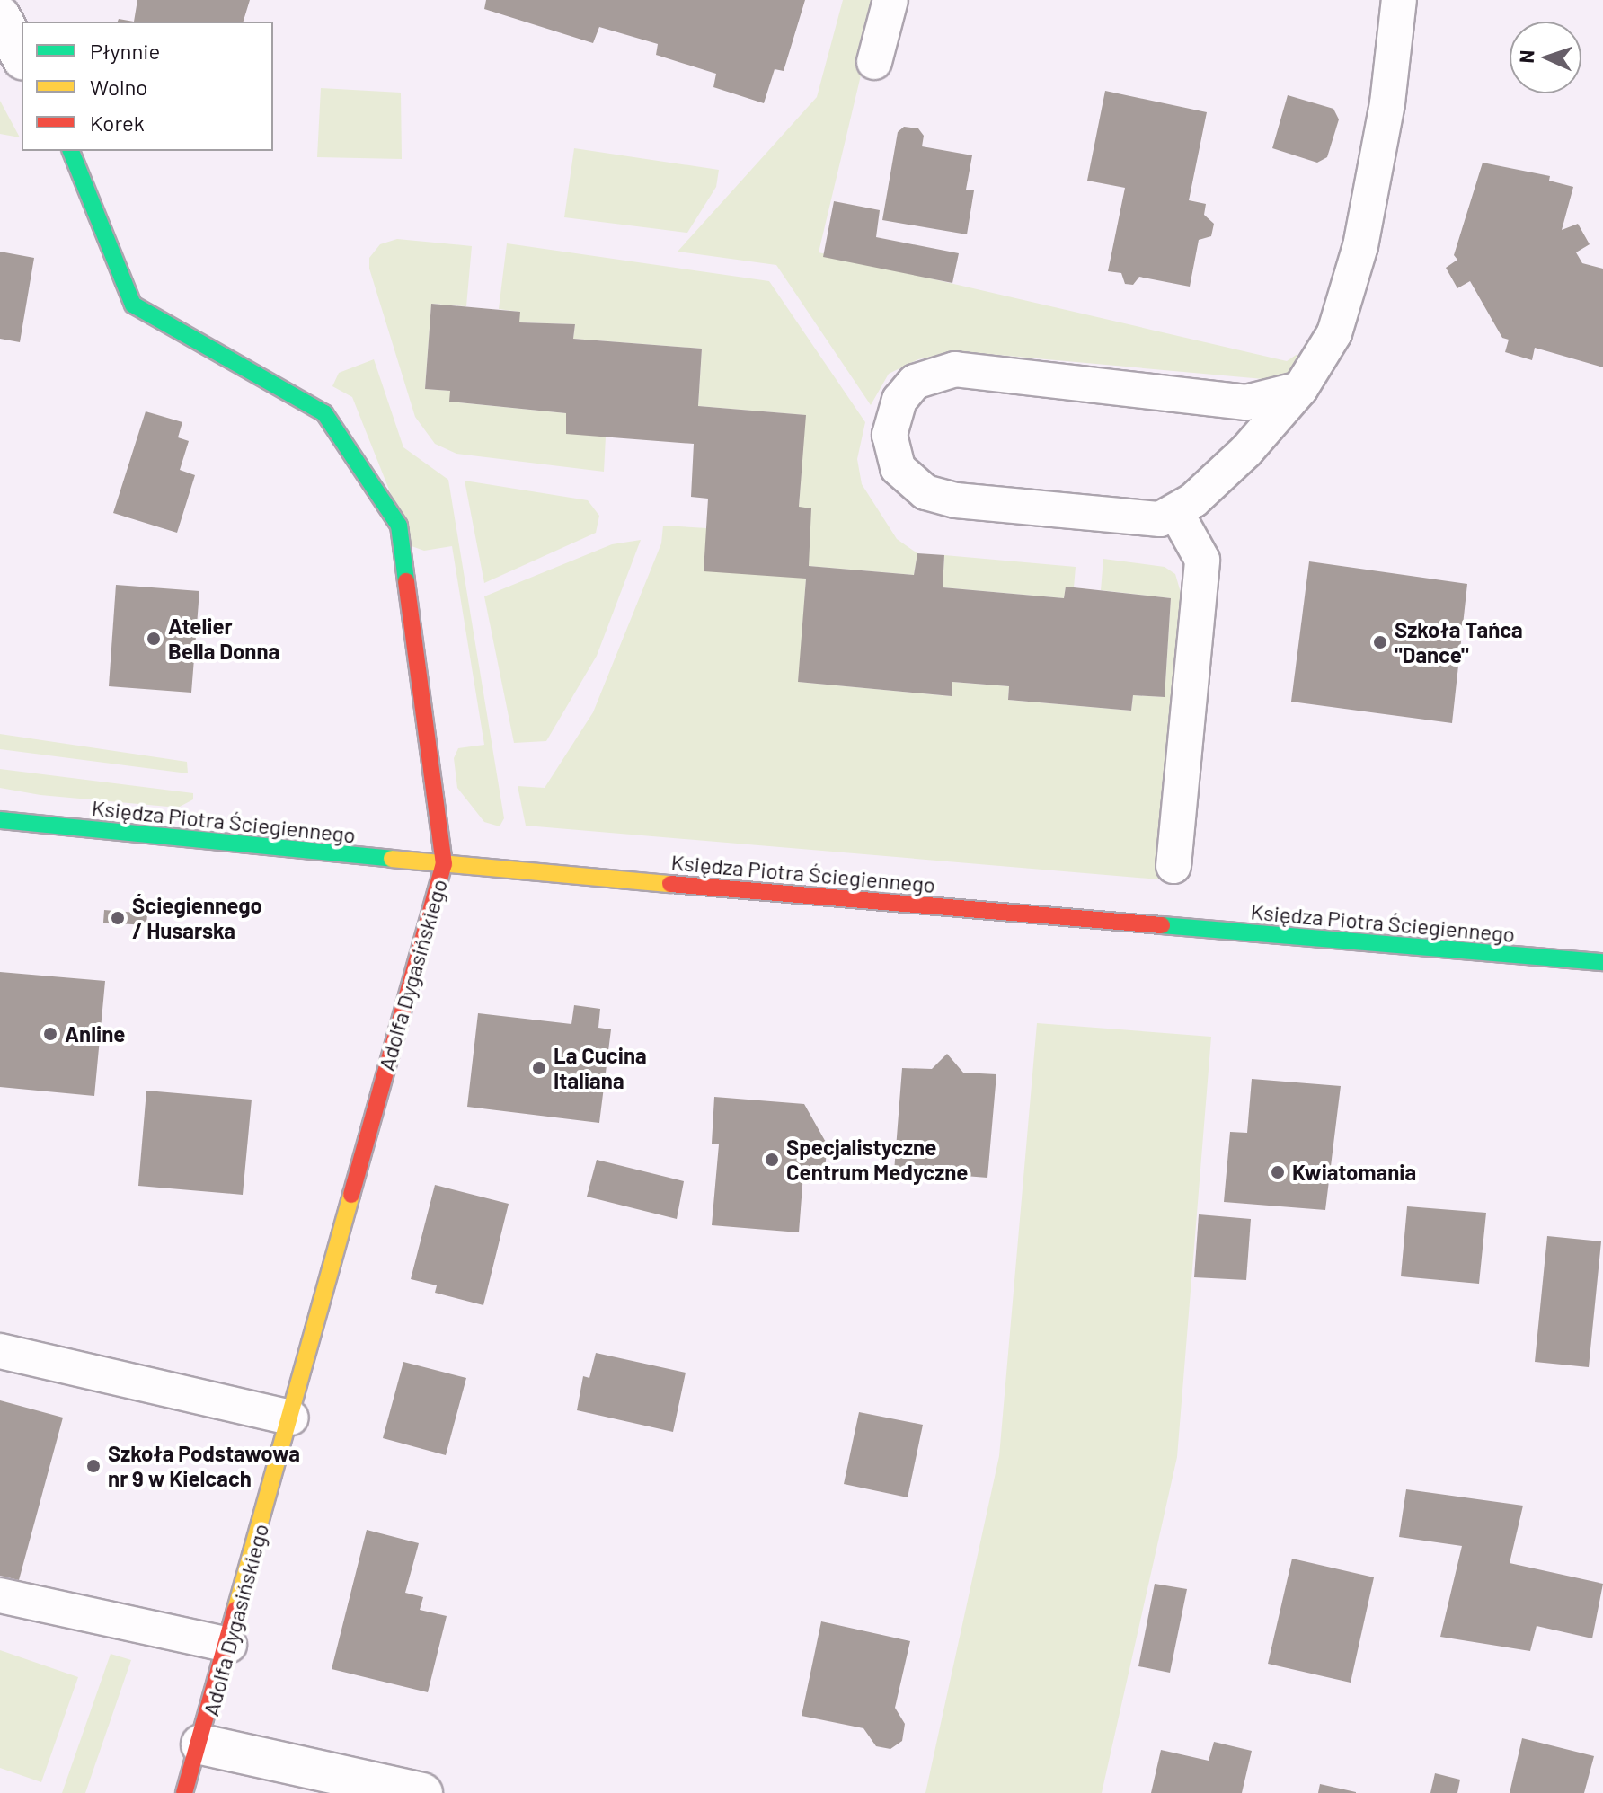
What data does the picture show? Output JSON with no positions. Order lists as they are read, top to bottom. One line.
{"streets":{"street":["Księdza Piotra Ściegiennego","Adolfa Dygasińskiego"]},"crossings":[["Księdza Piotra Ściegiennego","Adolfa Dygasińskiego"]],"places":["Atelier Bella Donna","Szkoła Tańca \"Dance\"","Ściegiennego / Husarska","Anline","La Cucina Italiana","Specjalistyczne Centrum Medyczne","Kwiatomania","Szkoła Podstawowa nr 9 w Kielcach"],"legend":["Płynnie","Wolno","Korek"],"north":"left"}
